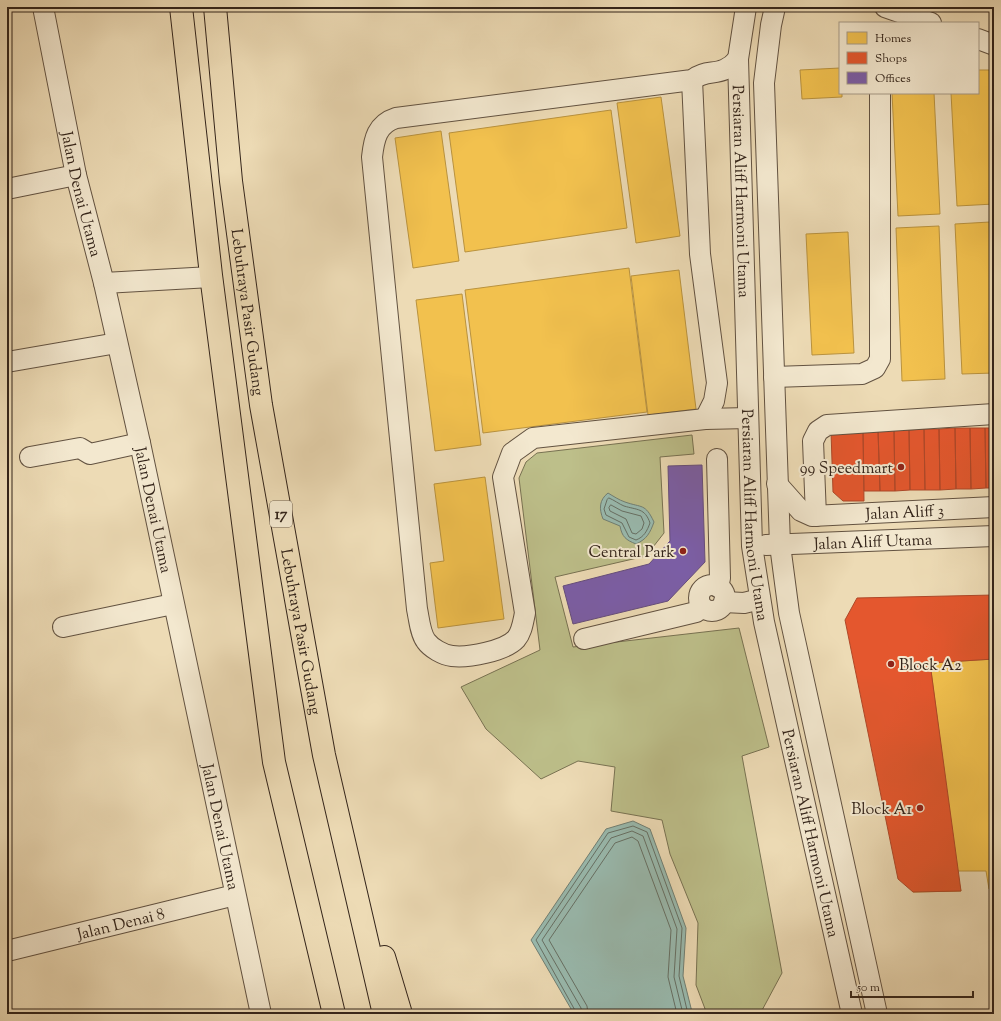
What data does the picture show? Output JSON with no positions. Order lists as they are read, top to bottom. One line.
{"streets":{"highway":["Lebuhraya Pasir Gudang","17"],"street":["Persiaran Aliff Harmoni Utama","Jalan Denai Utama","Jalan Aliff 3","Jalan Aliff Utama","Jalan Denai 8"]},"crossings":[["Persiaran Aliff Harmoni Utama","Jalan Aliff Utama"],["Jalan Denai Utama","Jalan Denai 8"]],"places":["99 Speedmart","Central Park","Block A2","Block A1"],"legend":["Homes","Shops","Offices"],"scale_bar":"50 m"}
